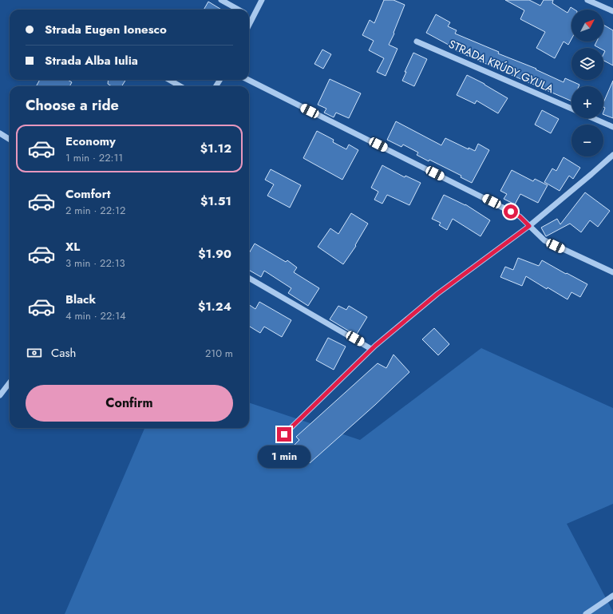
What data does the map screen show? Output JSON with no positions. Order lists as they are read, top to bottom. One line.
{"streets":{"street":["STRADA KRÚDY GYULA"]},"north":"top right","page":{"map_buttons":["+","−"],"banner":["Strada Eugen Ionesco","Strada Alba Iulia"],"heading":"Choose a ride","list":[{"name":"Economy","note":"1 min · 22:11","value":"$1.12"},{"name":"Comfort","note":"2 min · 22:12","value":"$1.51"},{"name":"XL","note":"3 min · 22:13","value":"$1.90"},{"name":"Black","note":"4 min · 22:14","value":"$1.24"}],"pay":["Cash","210 m"],"buttons":"Confirm","bubble":"1 min"}}
